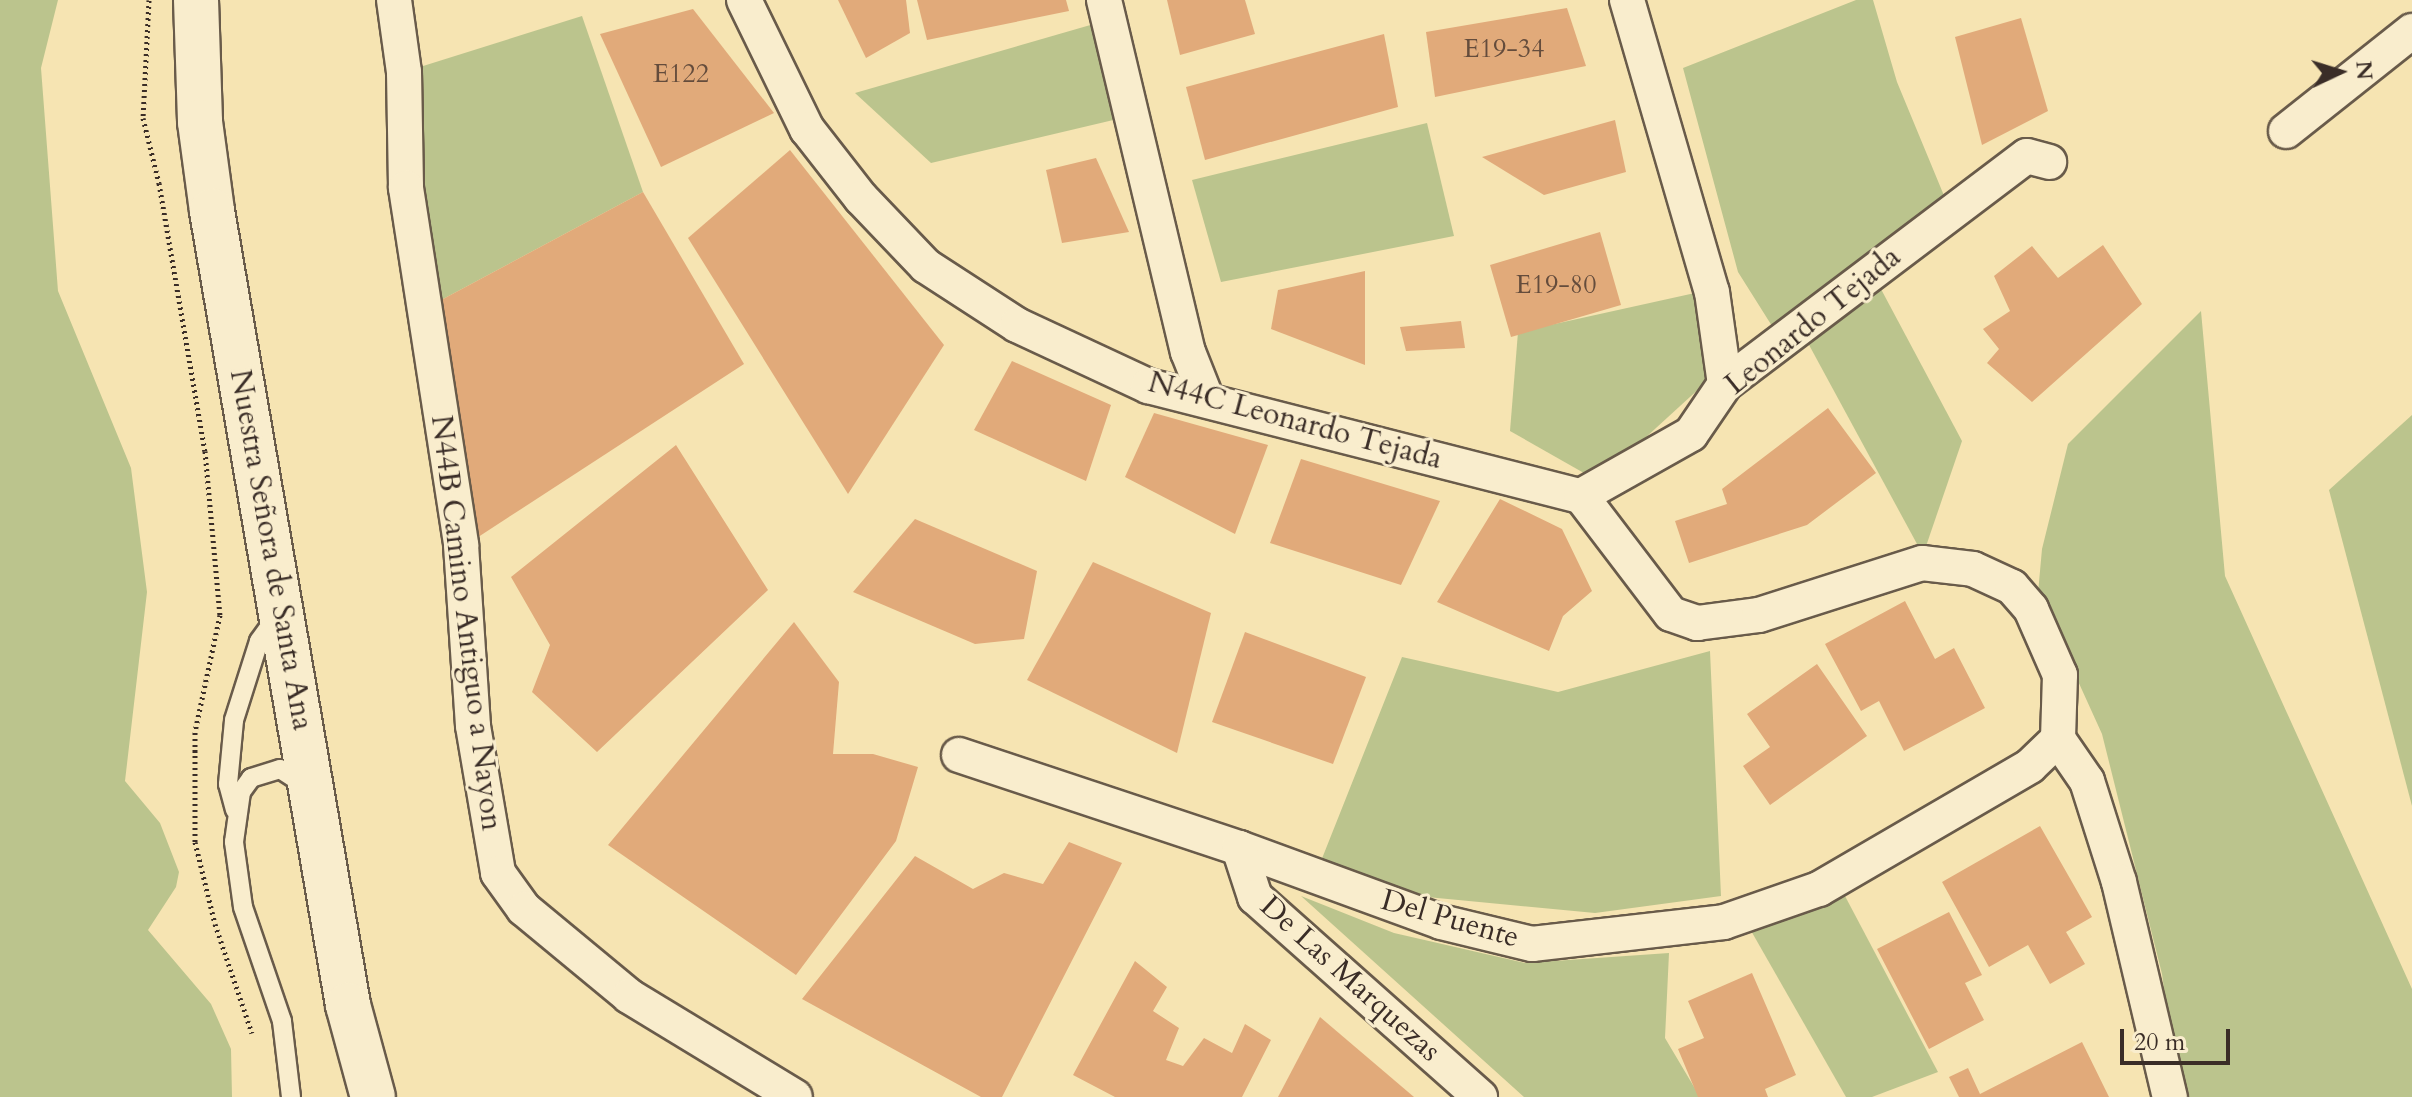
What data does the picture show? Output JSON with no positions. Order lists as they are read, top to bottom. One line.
{"streets":{"street":["Leonardo Tejada","N44C Leonardo Tejada","Nuestra Señora de Santa Ana","N44B Camino Antiguo a Nayon","Del Puente","De Las Marquezas"]},"crossings":[["Leonardo Tejada","N44C Leonardo Tejada"],["Del Puente","De Las Marquezas"]],"house_numbers":["E19-34","E122","E19-80"],"scale_bar":"20 m","north":"right"}
